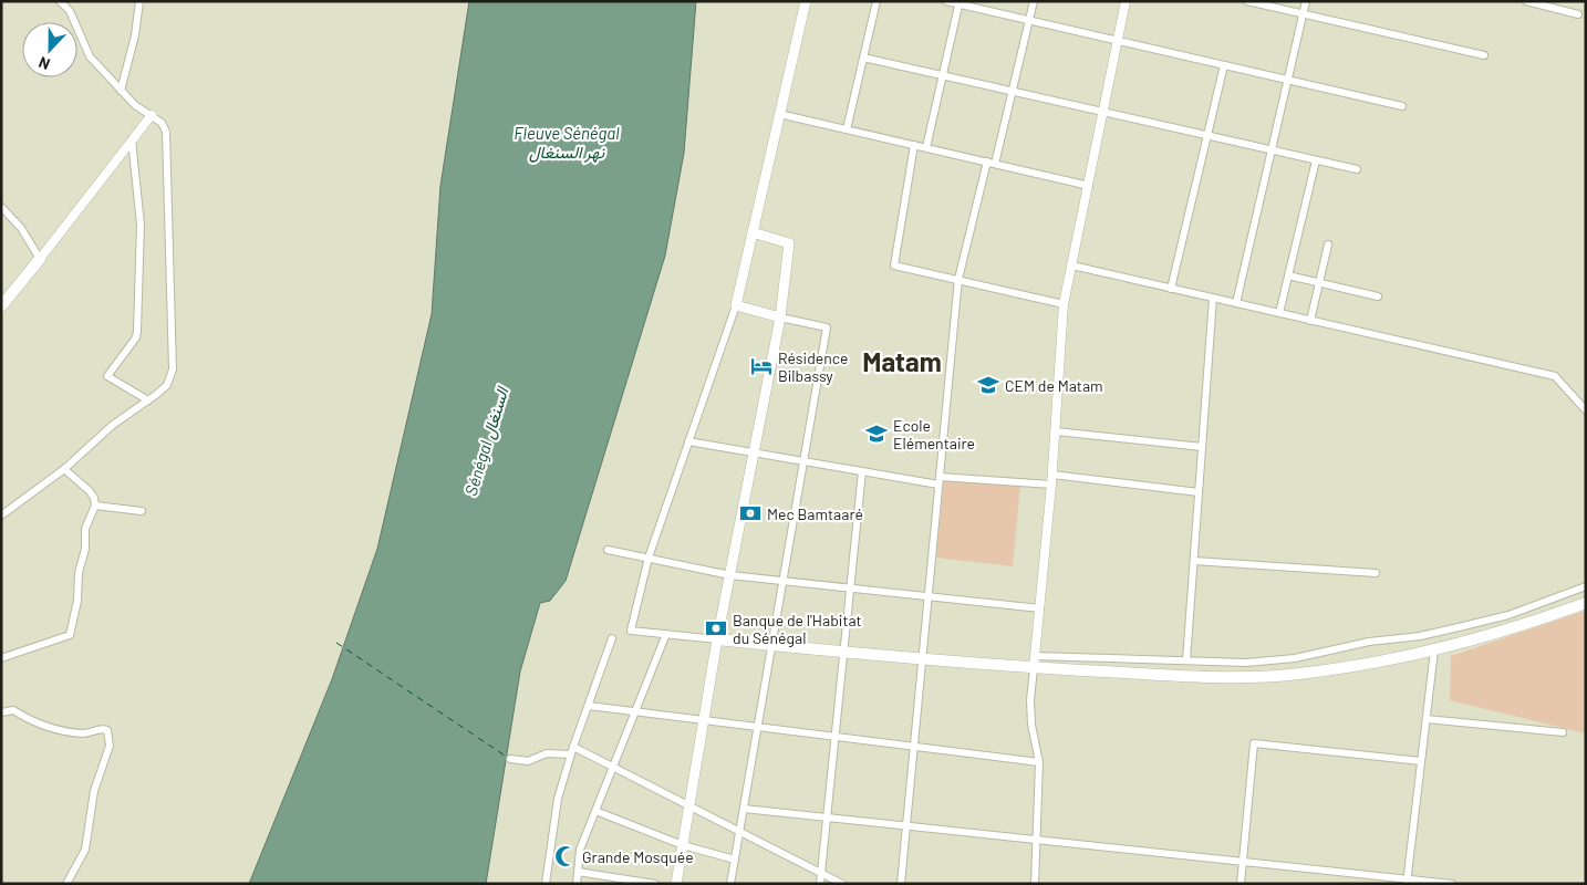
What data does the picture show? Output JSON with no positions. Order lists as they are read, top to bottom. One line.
{"districts":["Matam"],"water":["Fleuve Sénégal نهر السنغال","Sénégal السنغال"],"places":{"hotel":["Résidence Bilbassy"],"school or university":["CEM de Matam","Ecole Elémentaire"],"bank":["Mec Bamtaaré","Banque de l'Habitat du Sénégal"],"mosque":["Grande Mosquée"]},"north":"bottom"}
